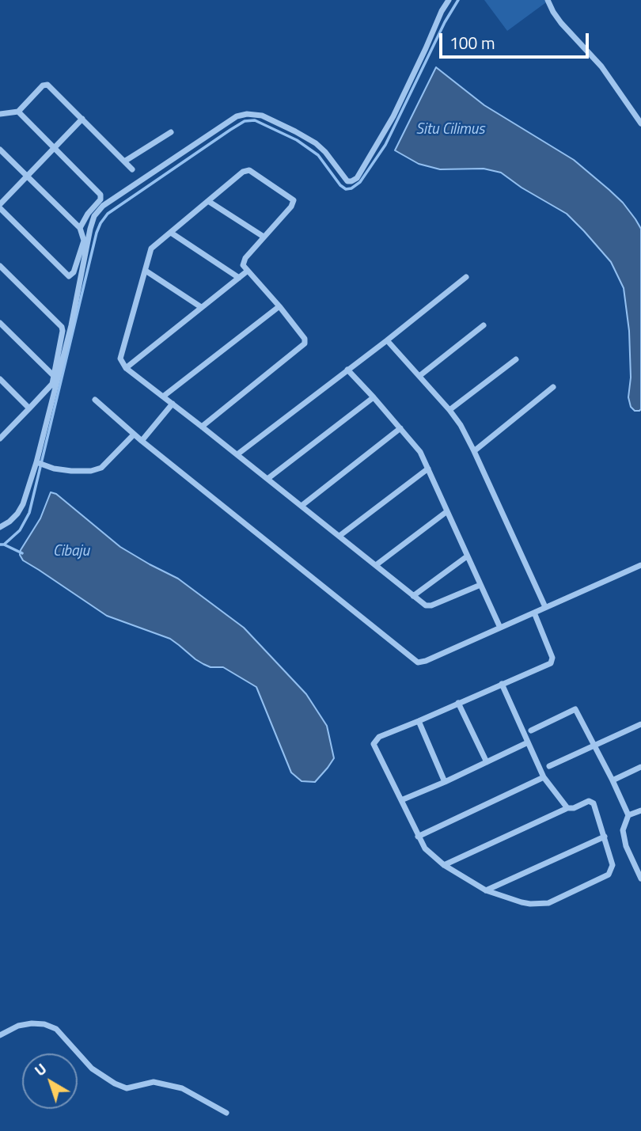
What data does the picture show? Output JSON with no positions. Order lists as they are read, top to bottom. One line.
{"water":["Situ Cilimus","Cibaju"],"scale_bar":"100 m","north":"top left"}
